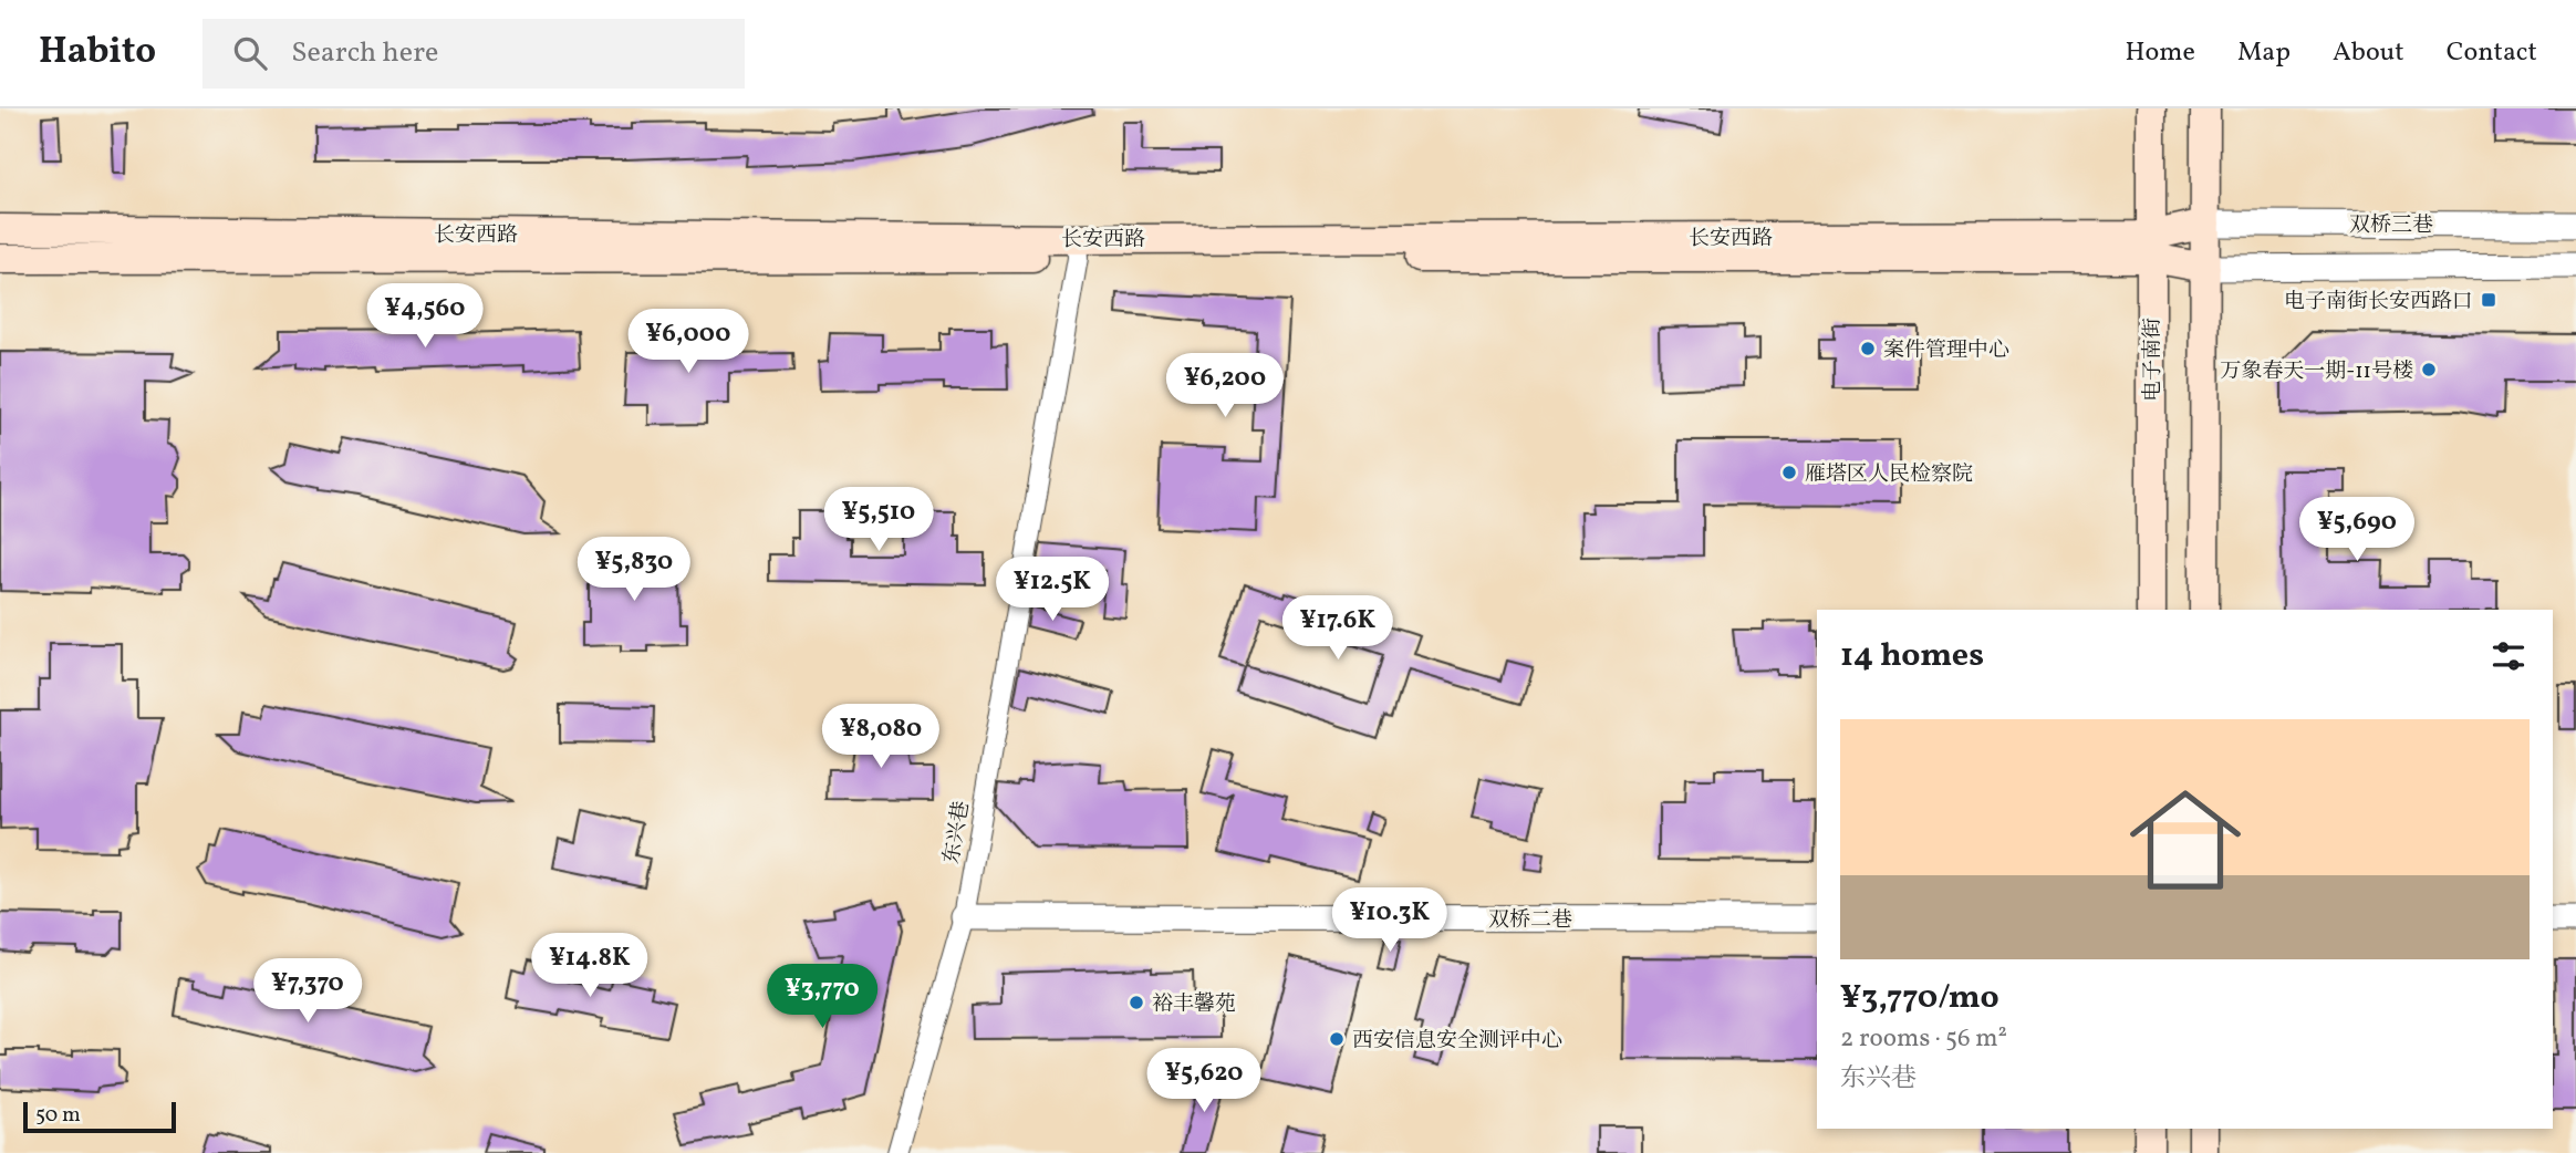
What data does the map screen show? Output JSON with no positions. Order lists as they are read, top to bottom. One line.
{"streets":{"main road":["长安西路","电子南街"],"street":["双桥三巷","东兴巷","双桥二巷"]},"crossings":[["双桥三巷","长安西路"],["长安西路","电子南街"],["长安西路","东兴巷"],["东兴巷","双桥二巷"]],"places":{"transit":["电子南街长安西路口"],"other":["案件管理中心","万象春天一期-11号楼","雁塔区人民检察院","裕丰馨苑","西安信息安全测评中心"]},"scale_bar":"50 m","page":{"header":"Habito","search":"Search here","nav":["Home","Map","About","Contact"],"price":["¥4,560","¥6,000","¥6,200","¥5,510","¥5,690","¥5,830","¥12.5K","¥17.6K","¥8,080","¥10.3K","¥14.8K","¥7,370","¥3,770","¥5,620"],"heading":"14 homes","list":[{"name":"¥3,770/mo","note":"2 rooms · 56 m² · 东兴巷"}],"scale":"50 m"}}
